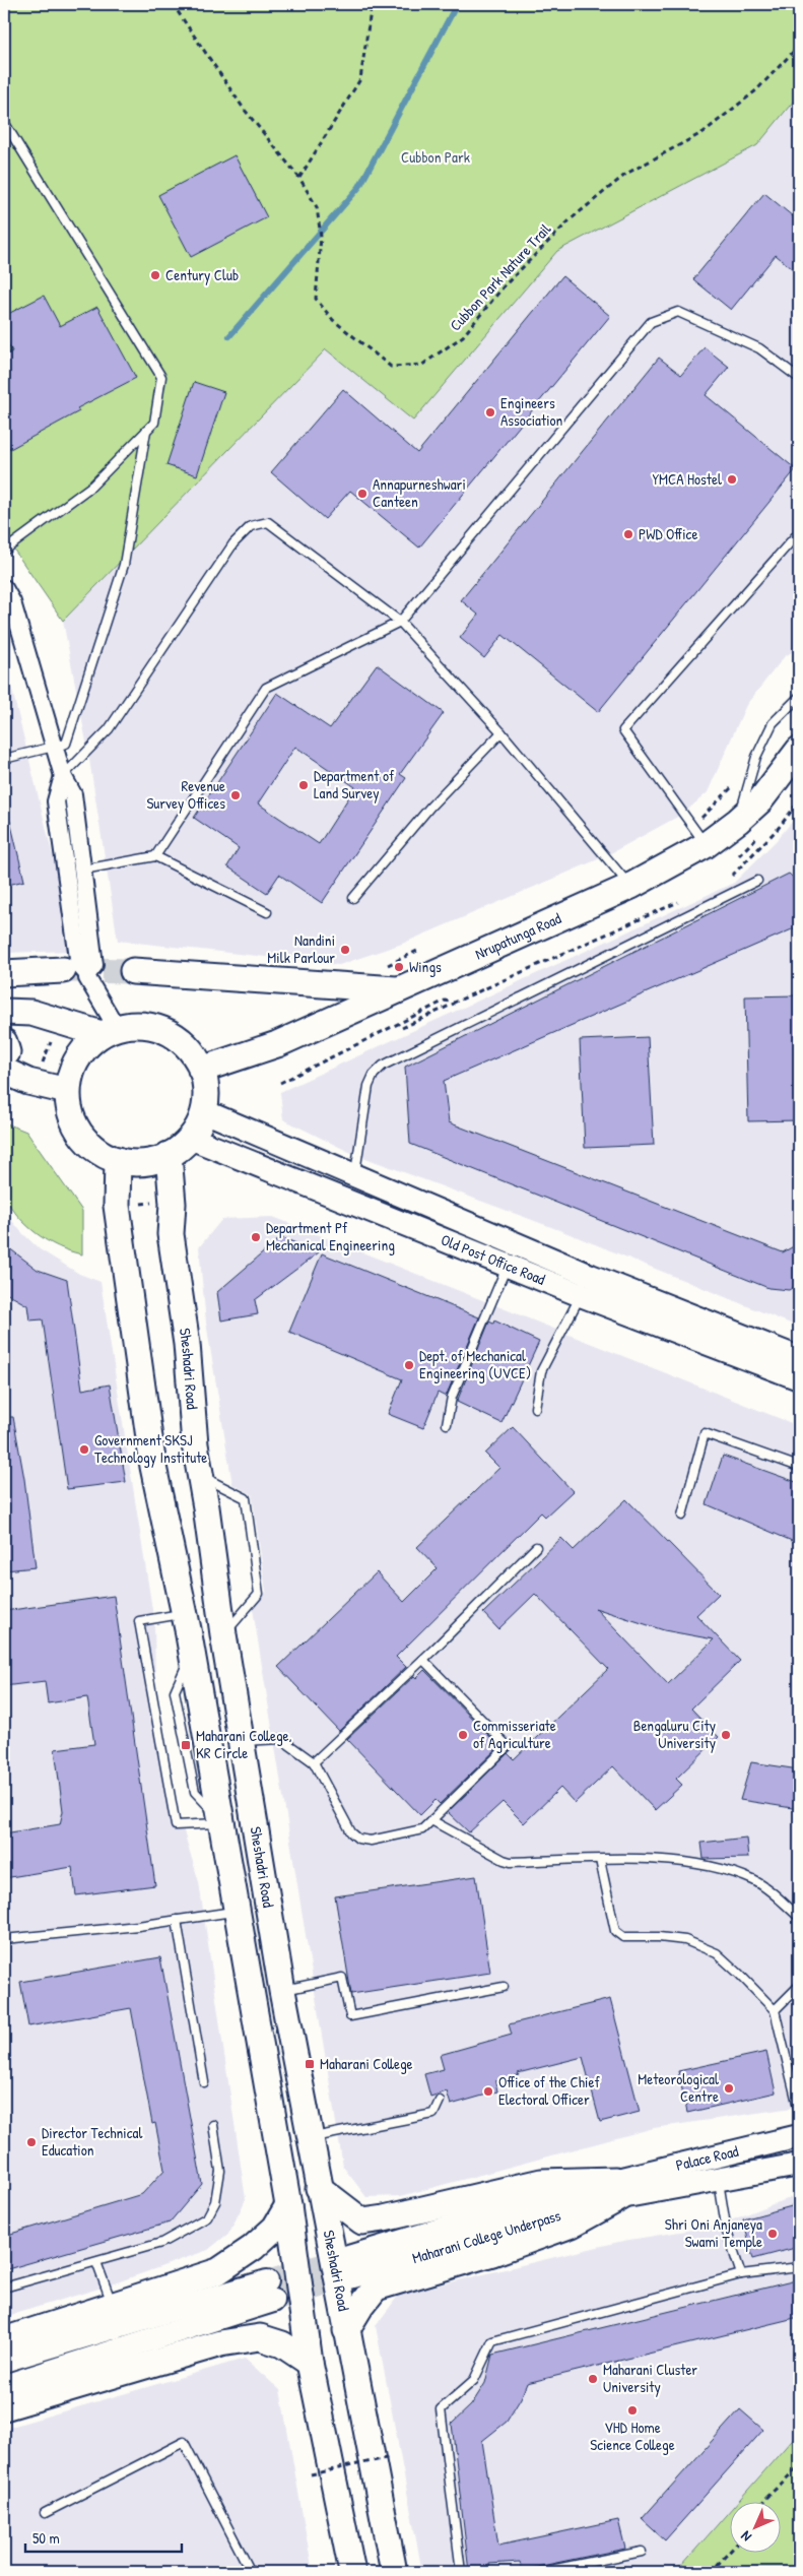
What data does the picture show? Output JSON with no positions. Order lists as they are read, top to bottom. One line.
{"streets":{"main road":["Nrupatunga Road","Sheshadri Road"],"street":["Old Post Office Road","Palace Road","Maharani College Underpass"],"path":["Cubbon Park Nature Trail"]},"crossings":[["Nrupatunga Road","Old Post Office Road"],["Nrupatunga Road","Sheshadri Road"],["Old Post Office Road","Sheshadri Road"],["Palace Road","Maharani College Underpass"]],"parks":["Cubbon Park"],"places":{"other":["Century Club","Engineers Association","YMCA Hostel","Annapurneshwari Canteen","PWD Office","Department of Land Survey","Revenue Survey Offices","Nandini Milk Parlour","Wings","Department Pf Mechanical Engineering","Dept. of Mechanical Engineering (UVCE)","Government SKSJ Technology Institute","Commisseriate of Agriculture","Bengaluru City University","Meteorological Centre","Office of the Chief Electoral Officer","Director Technical Education","Shri Oni Anjaneya Swami Temple","Maharani Cluster University","VHD Home Science College"],"transit":["Maharani College, KR Circle","Maharani College"]},"scale_bar":"50 m","north":"bottom left"}
